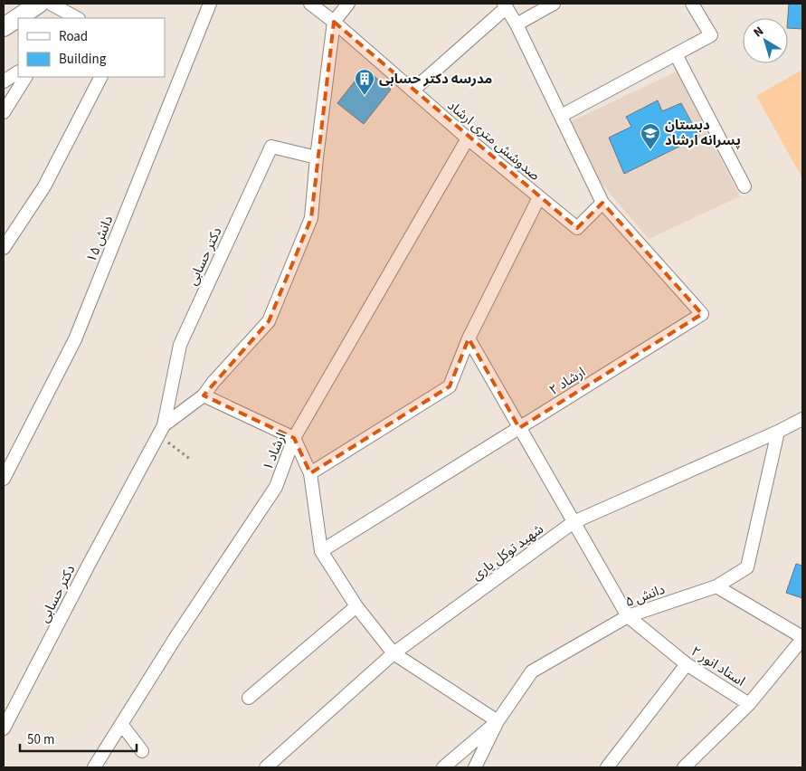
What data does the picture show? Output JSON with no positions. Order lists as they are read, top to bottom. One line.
{"streets":{"street":["صدوشش متری ارشاد","دانش ۱۵","دکتر حسابی","ارشاد ۲","ارشاد ۱","شهید توکل یاری","دانش ۵","استاد انور ۲"]},"crossings":[["صدوشش متری ارشاد","دکتر حسابی"],["صدوشش متری ارشاد","ارشاد ۲"],["صدوشش متری ارشاد","ارشاد ۱"],["شهید توکل یاری","دانش ۵"],["دانش ۵","استاد انور ۲"]],"places":{"building":["مدرسه دکتر حسابی"],"school or university":["دبستان پسرانه ارشاد"]},"legend":["Road","Building"],"scale_bar":"50 m","north":"top left"}
